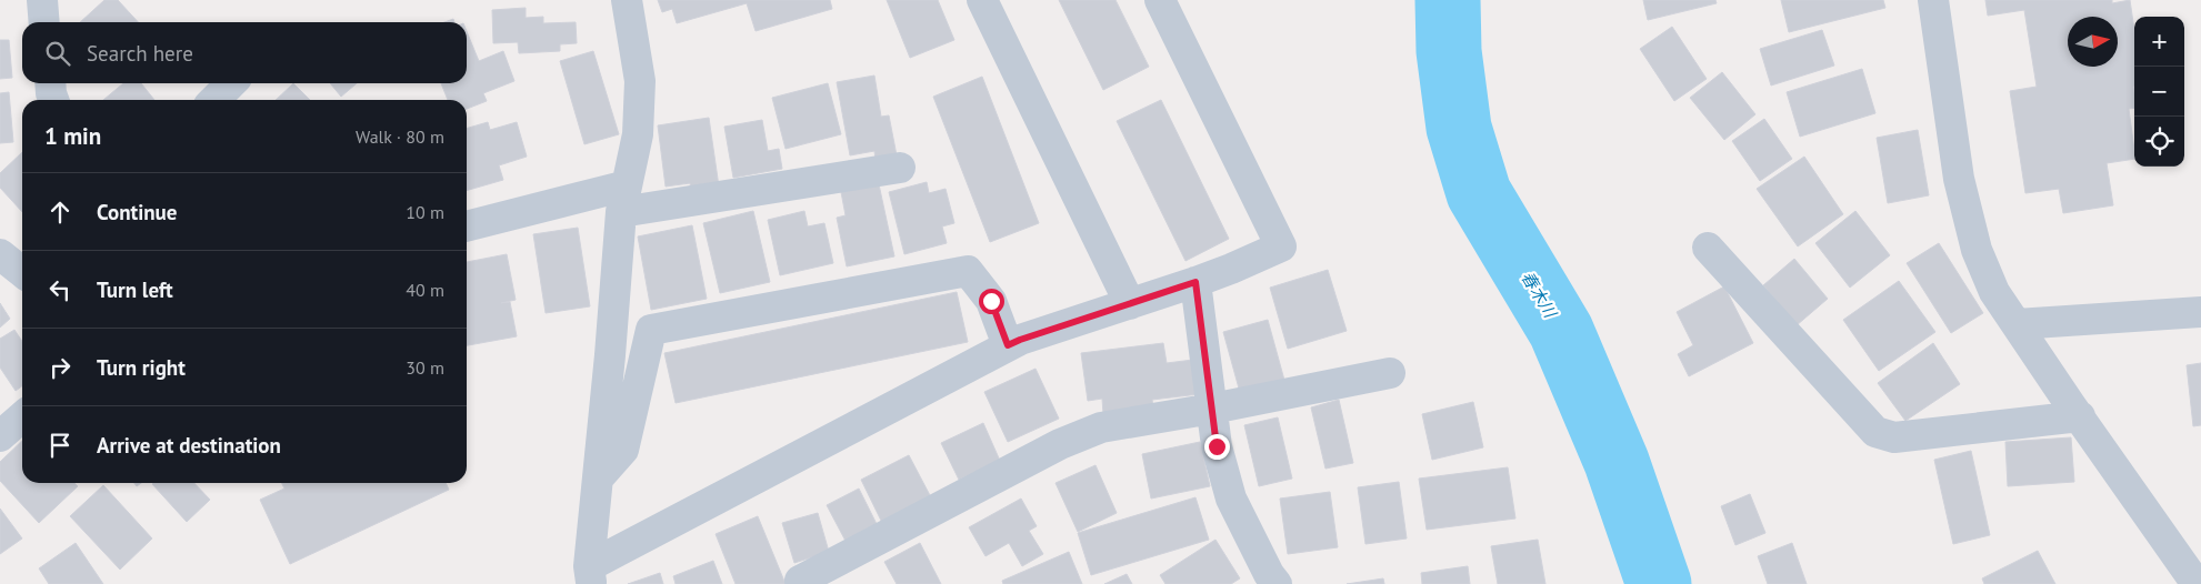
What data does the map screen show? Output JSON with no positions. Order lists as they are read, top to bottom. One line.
{"water":["春木川"],"north":"right","page":{"map_buttons":["+","−"],"search":"Search here","heading":["1 min","Walk · 80 m"],"list":[["Continue","10 m"],["Turn left","40 m"],["Turn right","30 m"],"Arrive at destination"]}}
